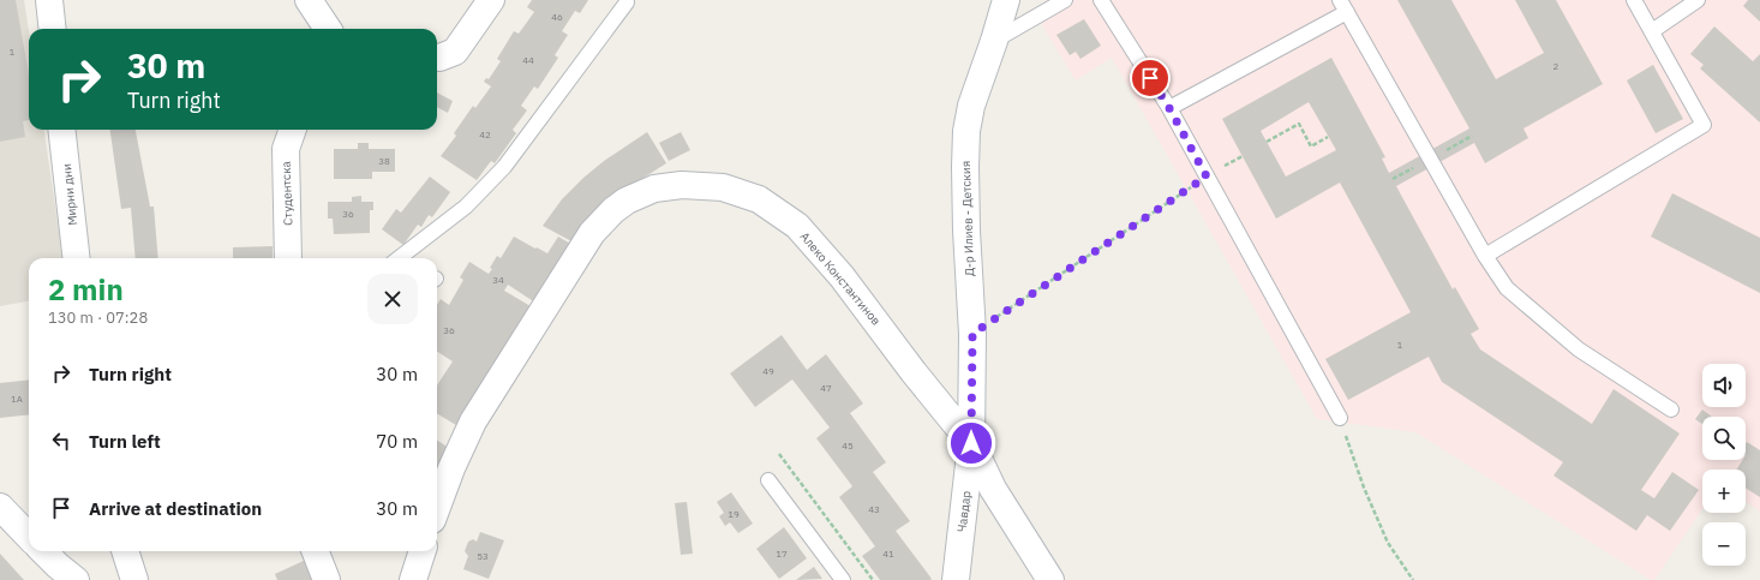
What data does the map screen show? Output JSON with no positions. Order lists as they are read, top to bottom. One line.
{"streets":{"street":["Студентска","Мирни дни","Д-р Илиев - Детския","Алеко Константинов","Чавдар"]},"crossings":[["Д-р Илиев - Детския","Алеко Константинов"],["Д-р Илиев - Детския","Чавдар"],["Алеко Константинов","Чавдар"]],"house_numbers":["46","1","44","2","42","38","36","34","36","1","49","47","1А","45","43","19","17","41","53"],"page":{"turn":["30 m","Turn right"],"heading":["2 min","130 m · 07:28"],"list":[{"name":"Turn right","value":"30 m"},{"name":"Turn left","value":"70 m"},{"name":"Arrive at destination","value":"30 m"}],"map_buttons":["+","−"]}}
